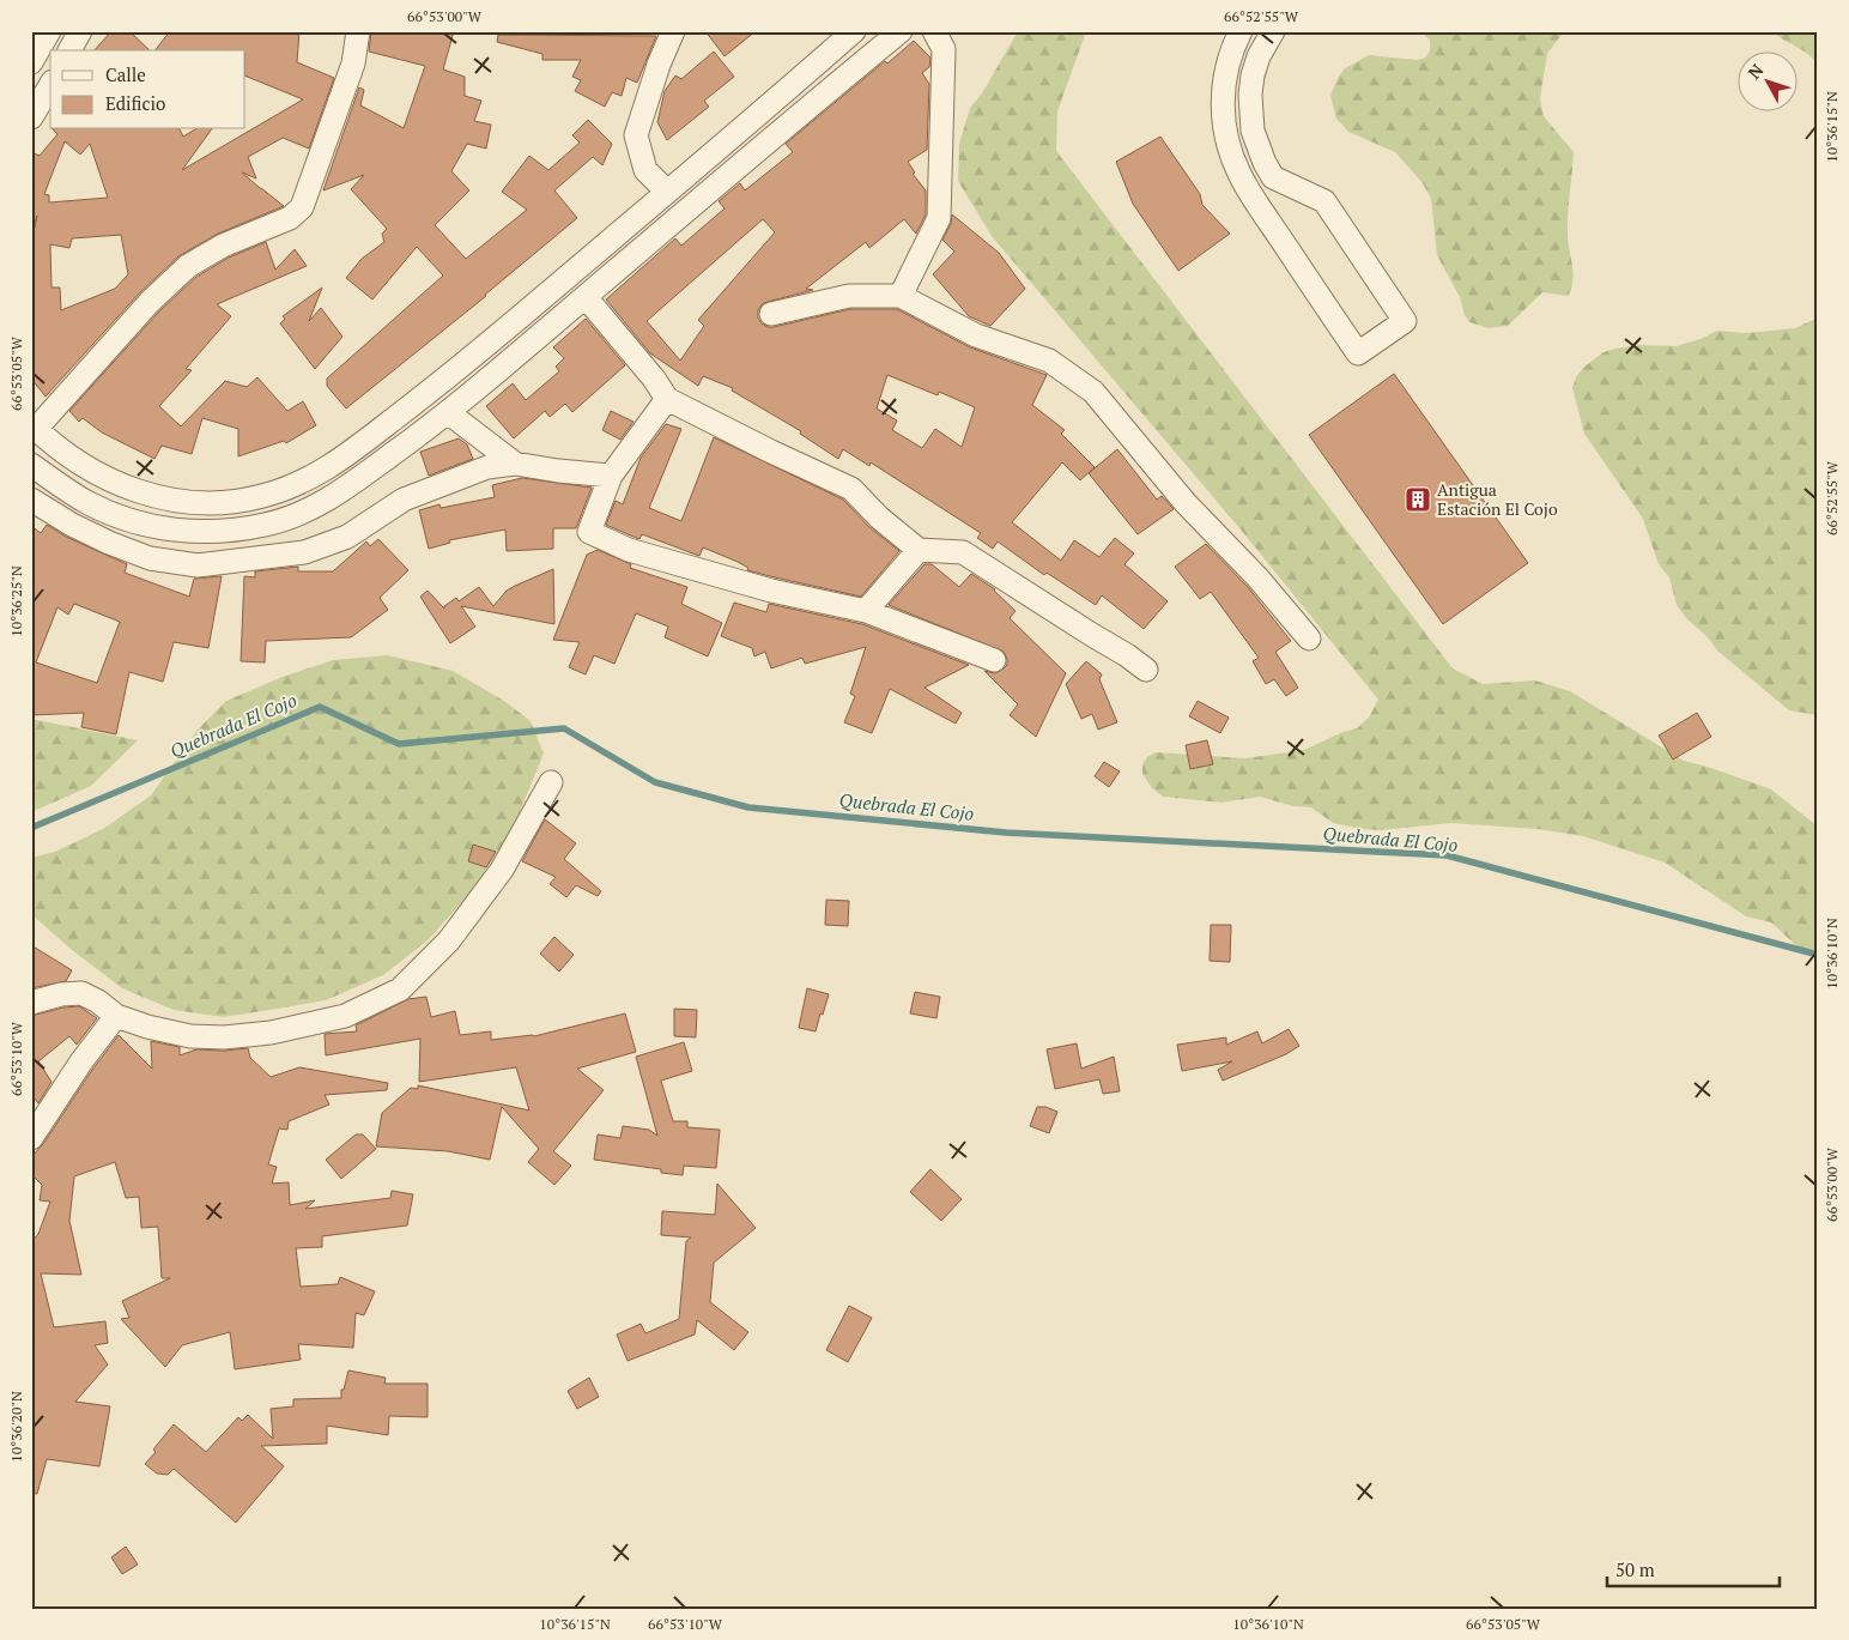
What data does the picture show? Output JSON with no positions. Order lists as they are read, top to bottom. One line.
{"water":["Quebrada El Cojo"],"places":{"building":["Antigua Estación El Cojo"]},"legend":["Calle","Edificio"],"scale_bar":"50 m","north":"top left","coordinates":["66°53'00\"W","66°52'55\"W","10°36'15\"N","66°53'05\"W","10°36'25\"N","10°36'10\"N","66°53'10\"W","10°36'20\"N"]}
